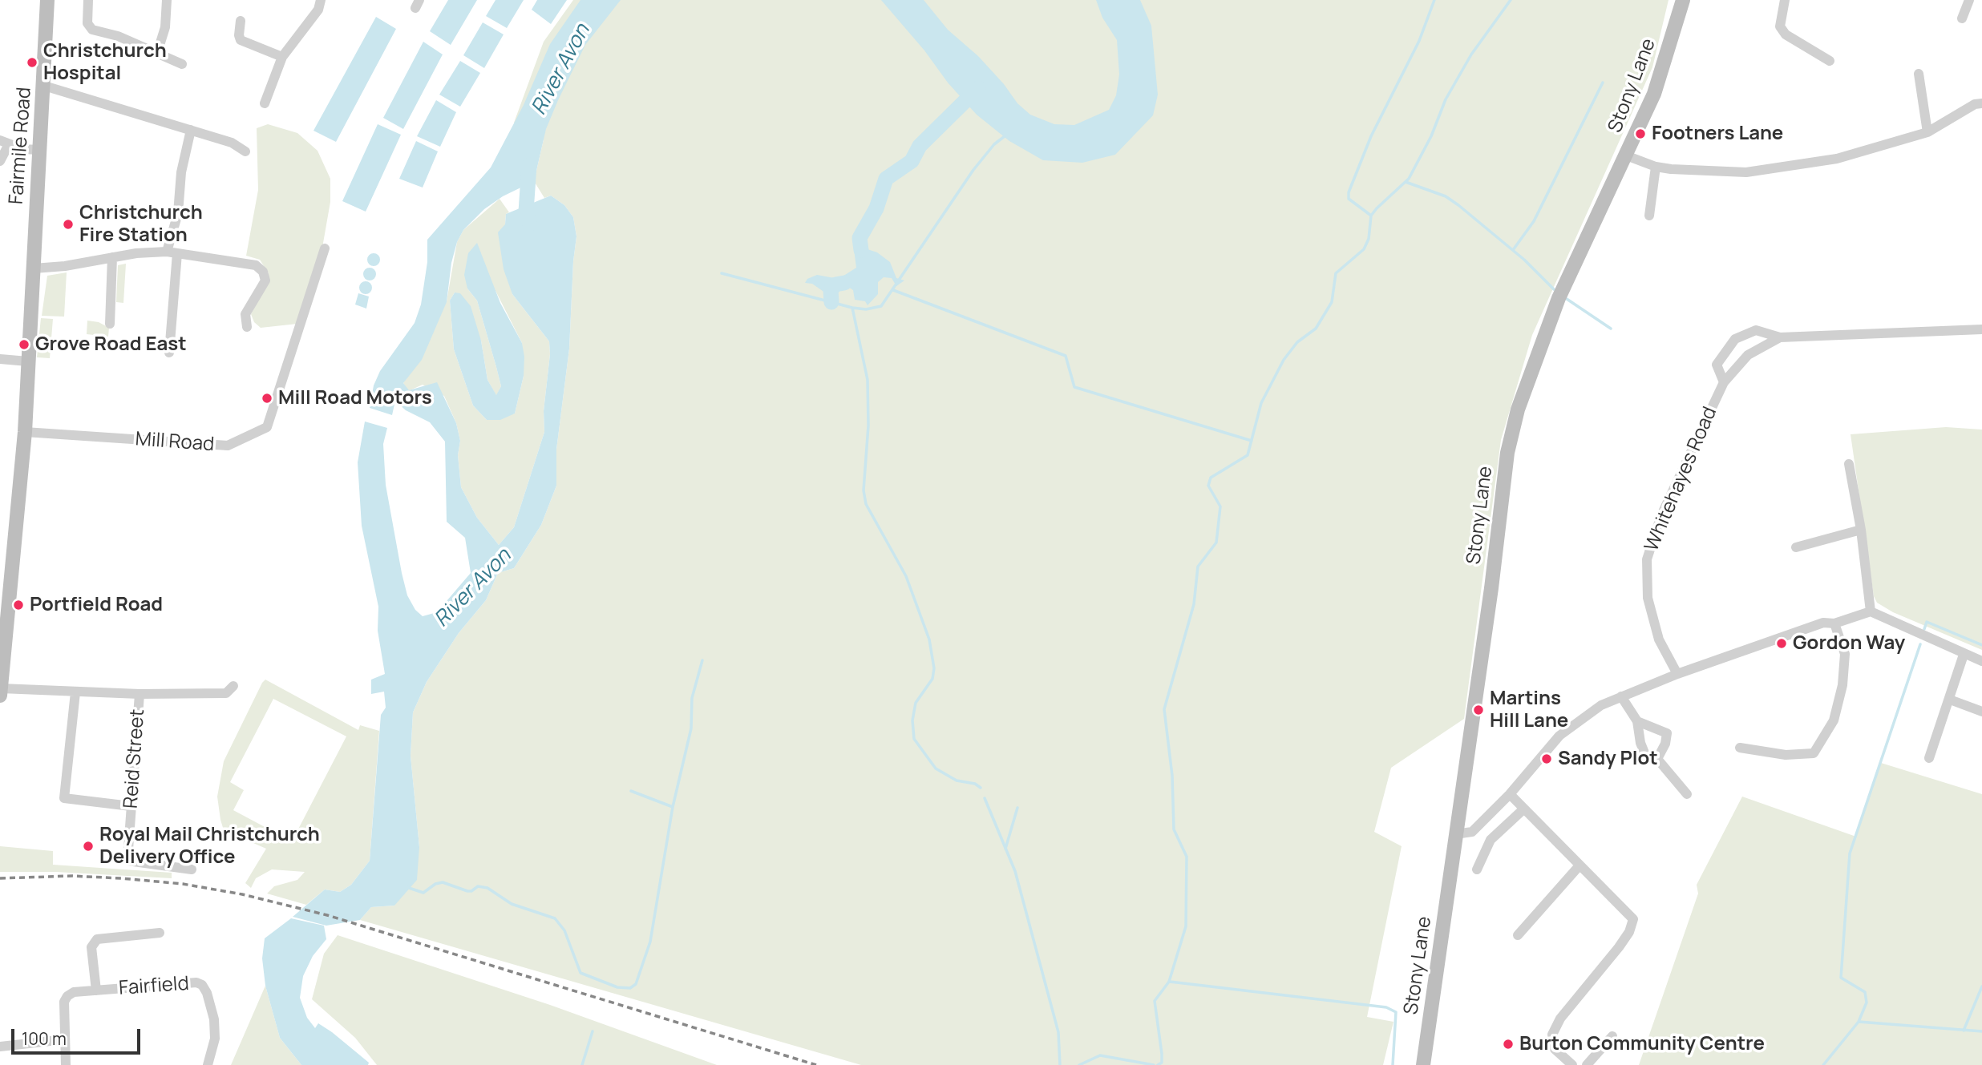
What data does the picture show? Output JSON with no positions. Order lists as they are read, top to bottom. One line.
{"streets":{"main road":["Stony Lane","Fairmile Road"],"street":["Mill Road","Whitehayes Road","Reid Street","Fairfield"]},"crossings":[["Fairmile Road","Mill Road"],["Fairmile Road","Reid Street"]],"water":["River Avon"],"places":["Christchurch Hospital","Footners Lane","Christchurch Fire Station","Grove Road East","Mill Road Motors","Portfield Road","Gordon Way","Martins Hill Lane","Sandy Plot","Royal Mail Christchurch Delivery Office","Burton Community Centre"],"scale_bar":"100 m"}
